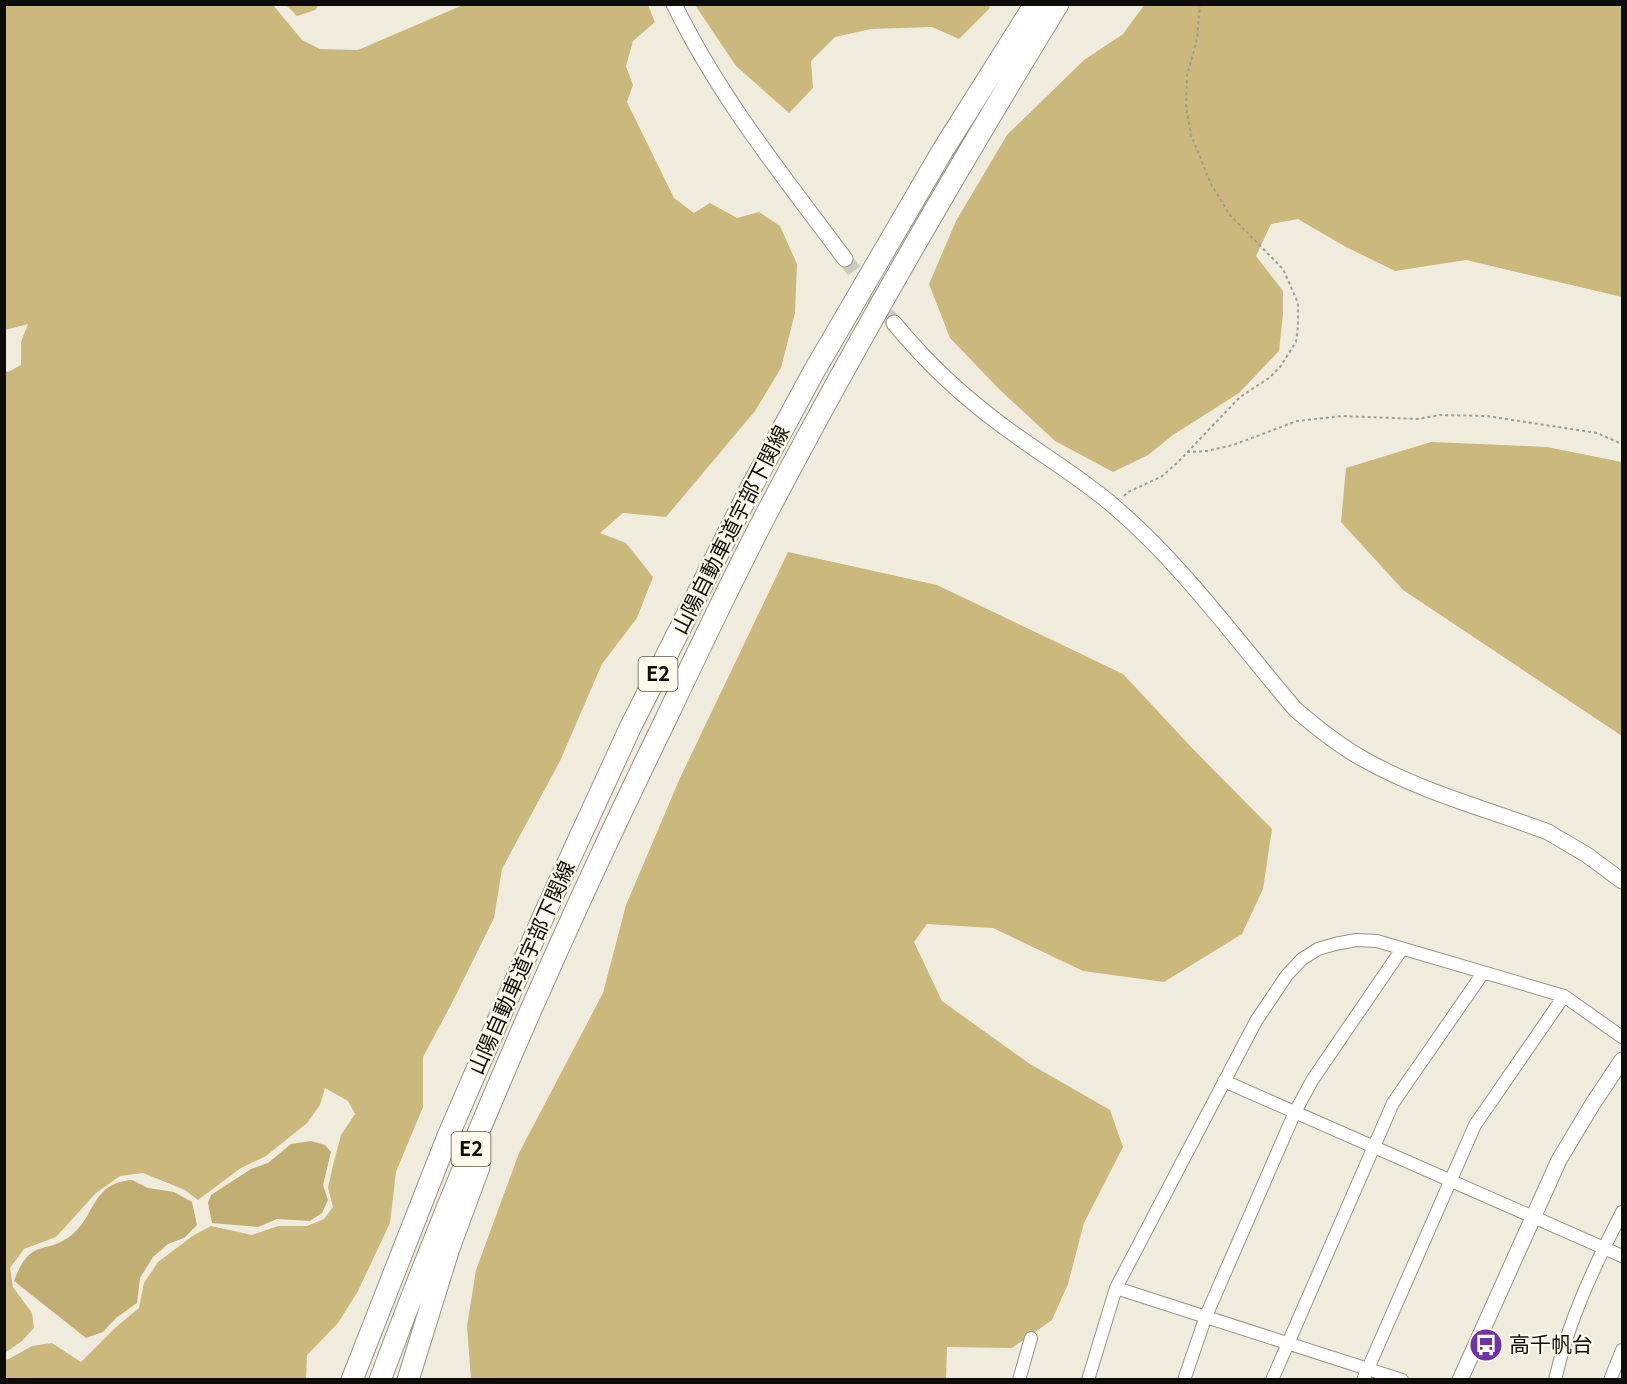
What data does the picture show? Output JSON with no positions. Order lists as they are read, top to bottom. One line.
{"streets":{"highway":["山陽自動車道宇部下関線","E2"]},"places":{"bus stop":["高千帆台"]}}
